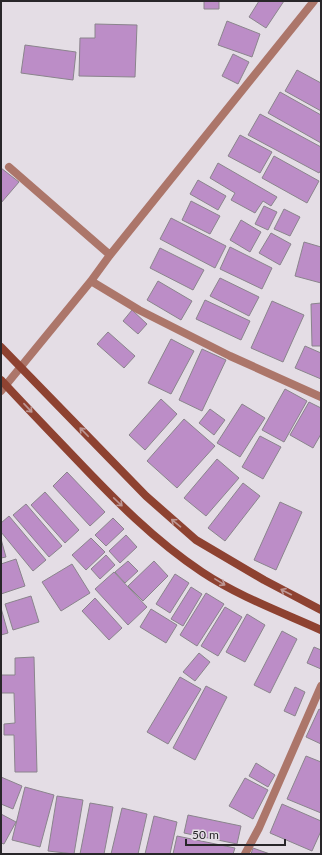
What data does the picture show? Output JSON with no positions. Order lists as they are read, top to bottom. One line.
{"scale_bar":"50 m"}
